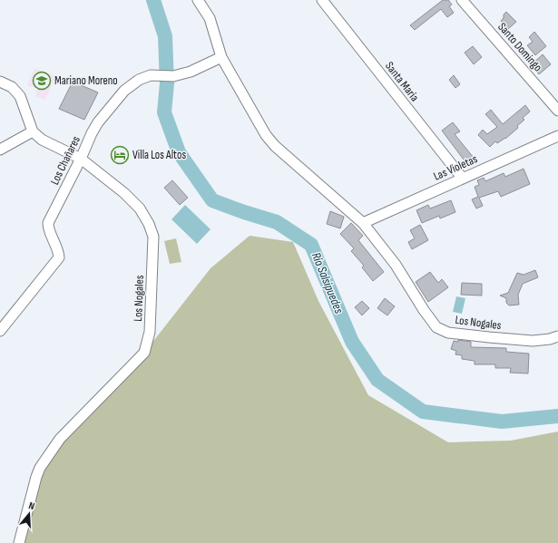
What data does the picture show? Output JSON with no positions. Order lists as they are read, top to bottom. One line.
{"streets":{"street":["Santo Domingo","Santa Maria","Los Chañares","Las Violetas","Los Nogales"]},"crossings":[["Santa Maria","Las Violetas"],["Los Chañares","Los Nogales"],["Las Violetas","Los Nogales"]],"water":["Río Salsipuedes"],"places":{"school or university":["Mariano Moreno"],"hotel":["Villa Los Altos"]},"north":"top"}
